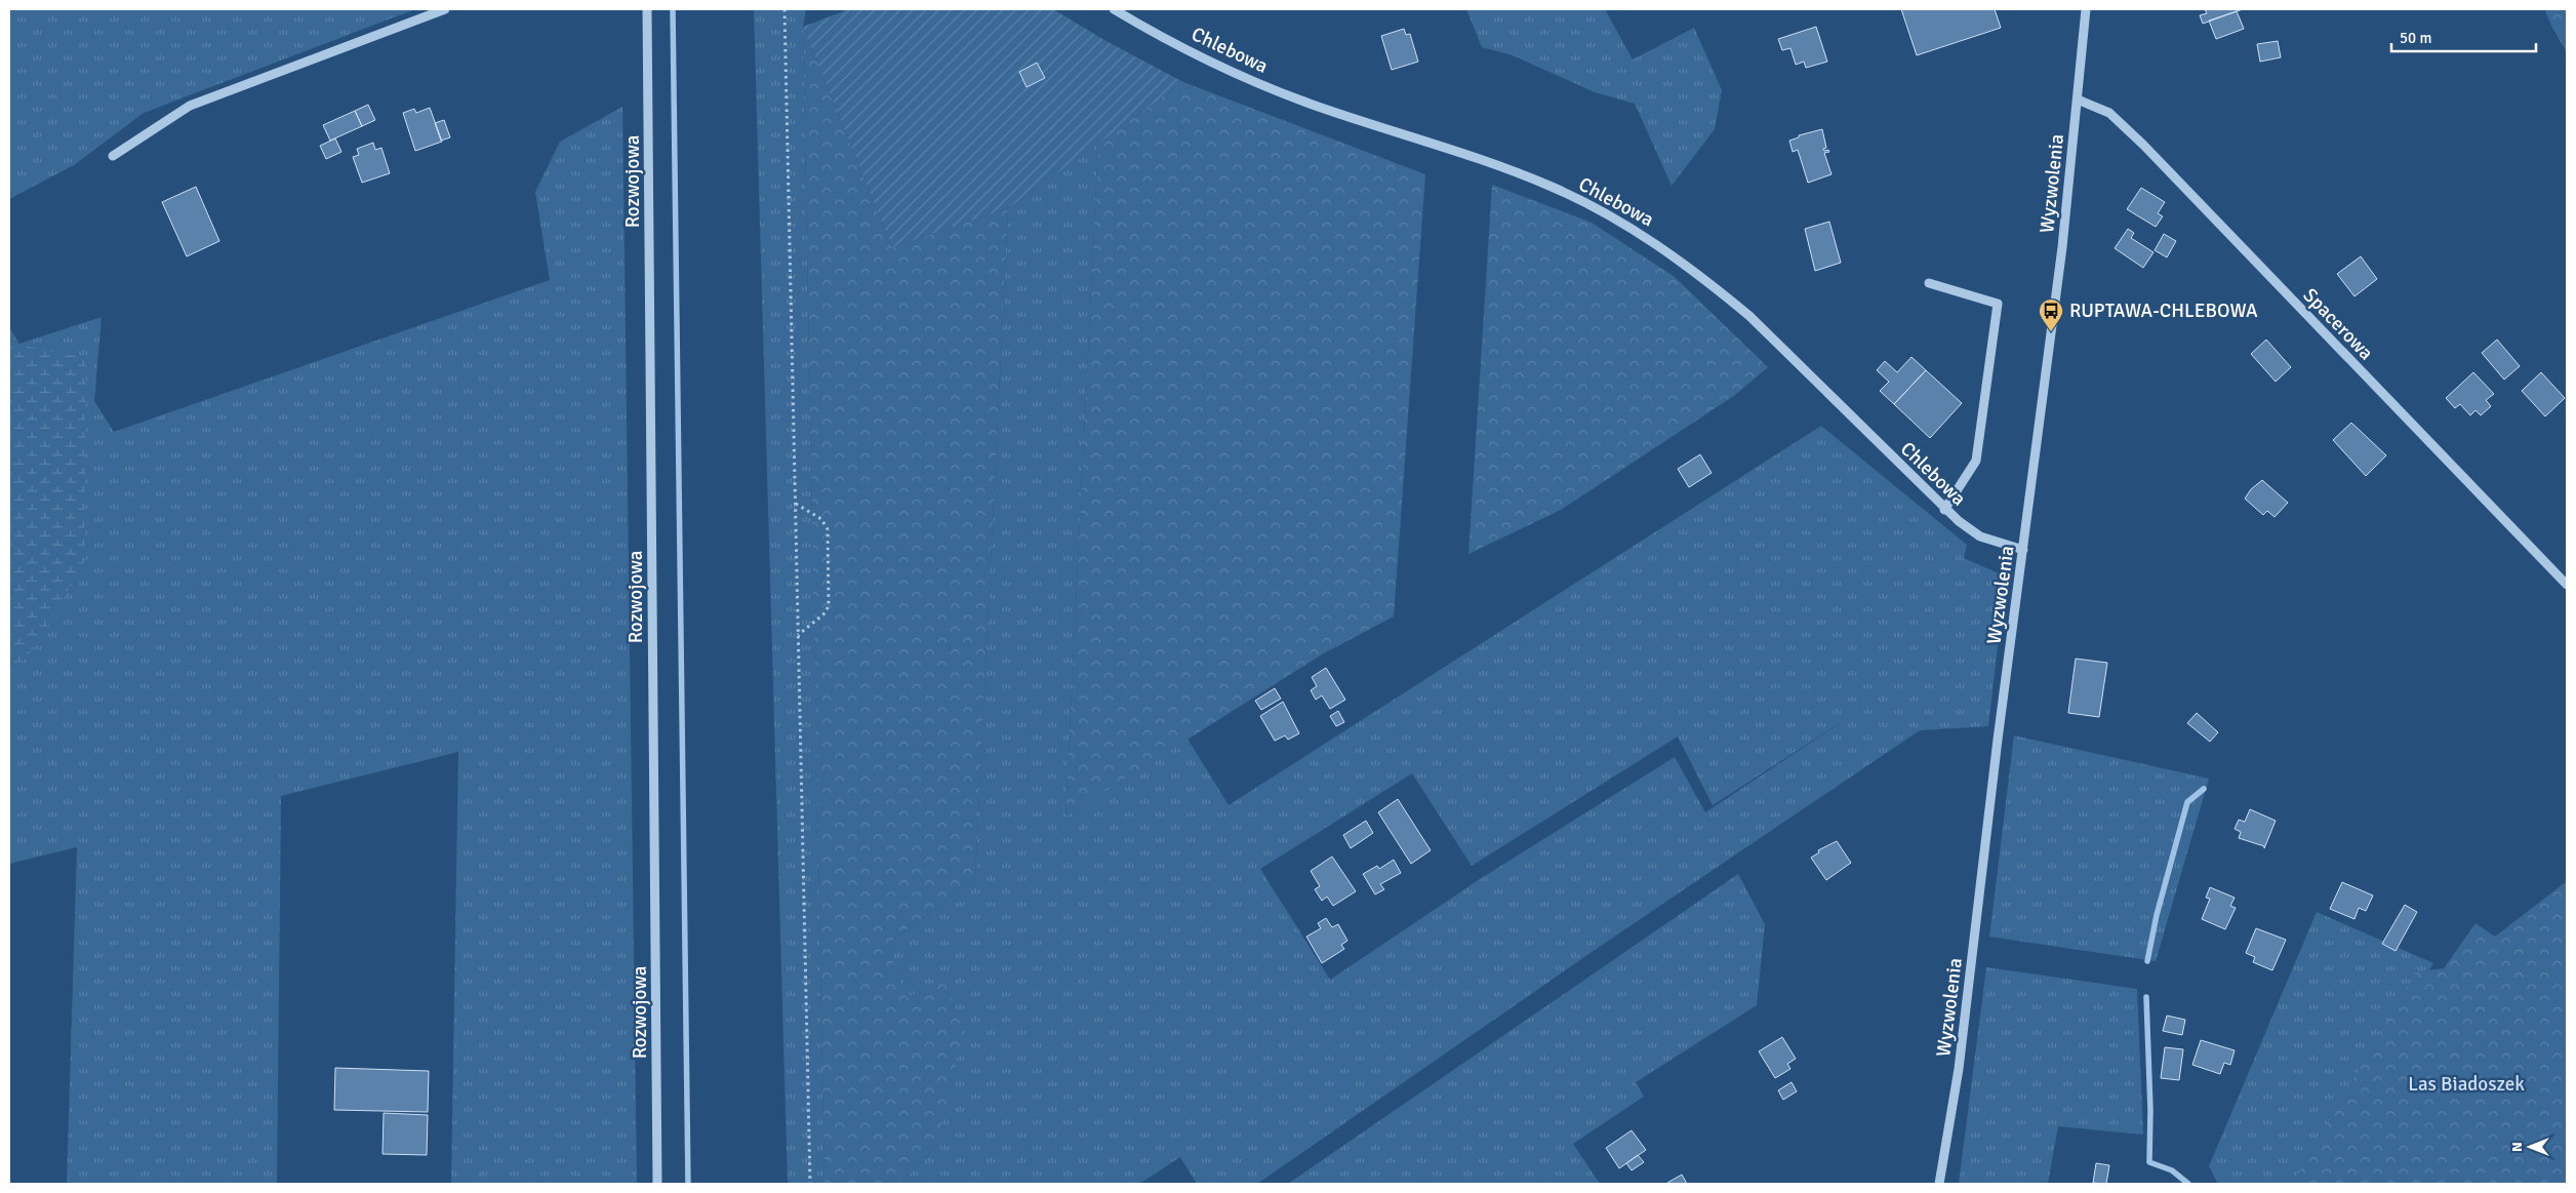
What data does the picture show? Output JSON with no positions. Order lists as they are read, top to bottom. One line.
{"streets":{"street":["Chlebowa","Rozwojowa","Wyzwolenia","Spacerowa"]},"crossings":[["Chlebowa","Wyzwolenia"],["Wyzwolenia","Spacerowa"]],"parks":["Las Biadoszek"],"places":{"bus stop":["RUPTAWA-CHLEBOWA"]},"scale_bar":"50 m","north":"left"}
